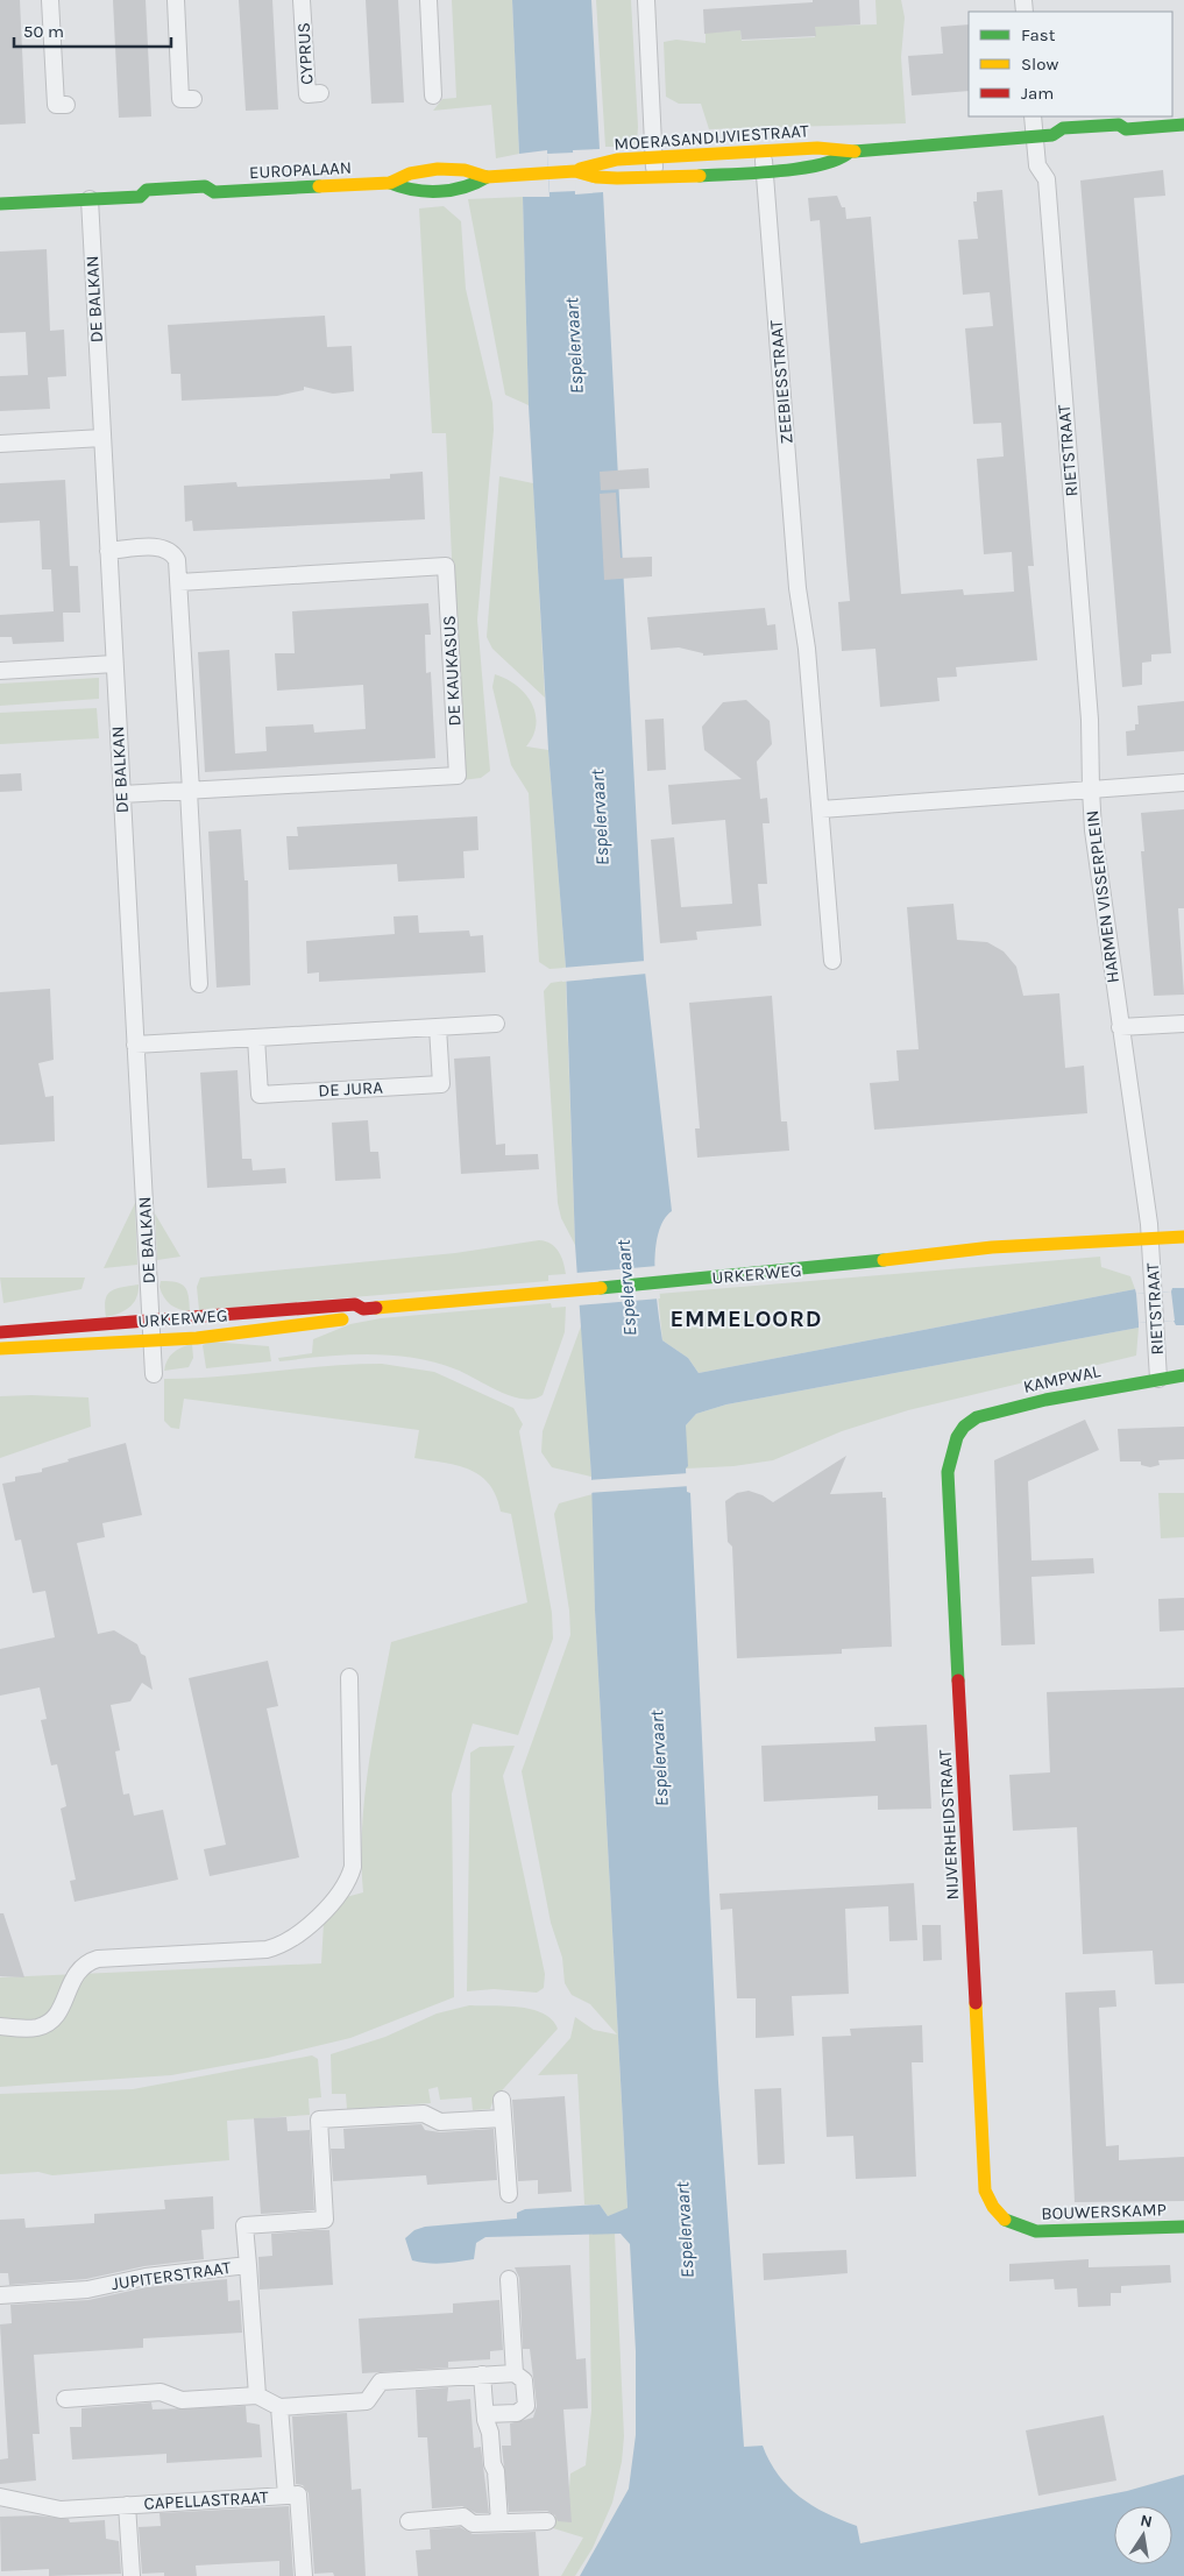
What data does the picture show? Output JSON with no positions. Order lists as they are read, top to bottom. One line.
{"streets":{"street":["CYPRUS","MOERASANDIJVIESTRAAT","EUROPALAAN","DE BALKAN","ZEEBIESSTRAAT","RIETSTRAAT","DE KAUKASUS","HARMEN VISSERPLEIN","DE JURA","URKERWEG","KAMPWAL","NIJVERHEIDSTRAAT","BOUWERSKAMP","JUPITERSTRAAT","CAPELLASTRAAT"]},"crossings":[["MOERASANDIJVIESTRAAT","EUROPALAAN"],["MOERASANDIJVIESTRAAT","ZEEBIESSTRAAT"],["MOERASANDIJVIESTRAAT","RIETSTRAAT"],["EUROPALAAN","DE BALKAN"],["DE BALKAN","DE KAUKASUS"],["DE BALKAN","URKERWEG"],["ZEEBIESSTRAAT","HARMEN VISSERPLEIN"],["RIETSTRAAT","HARMEN VISSERPLEIN"],["RIETSTRAAT","URKERWEG"],["RIETSTRAAT","KAMPWAL"],["HARMEN VISSERPLEIN","URKERWEG"],["KAMPWAL","NIJVERHEIDSTRAAT"],["NIJVERHEIDSTRAAT","BOUWERSKAMP"]],"districts":["EMMELOORD"],"water":["Espelervaart"],"legend":["Fast","Slow","Jam"],"scale_bar":"50 m","north":"top"}
